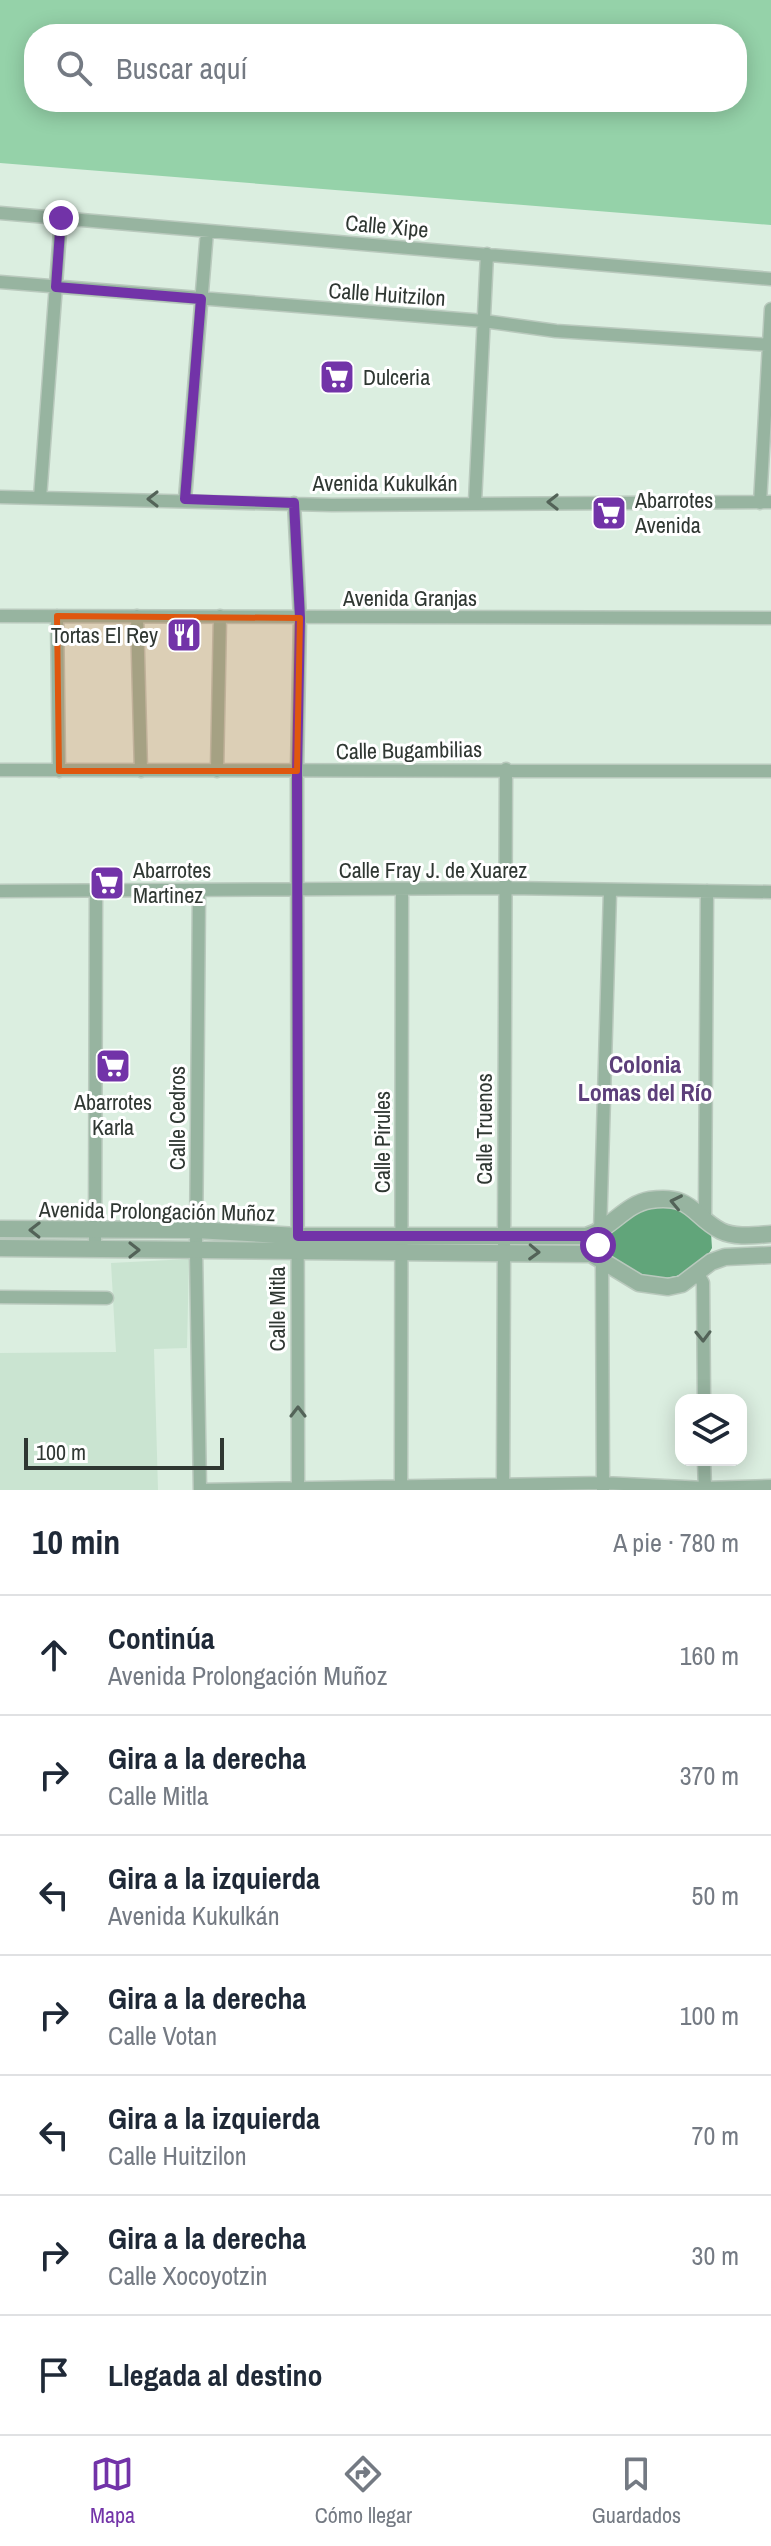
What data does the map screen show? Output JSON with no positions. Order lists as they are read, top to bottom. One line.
{"streets":{"street":["Calle Xipe","Calle Huitzilon","Avenida Kukulkán","Avenida Granjas","Calle Bugambilias","Calle Fray J. de Xuarez","Calle Cedros","Calle Truenos","Calle Pirules","Avenida Prolongación Muñoz","Calle Mitla"]},"crossings":[["Avenida Kukulkán","Calle Mitla"],["Avenida Granjas","Calle Mitla"],["Calle Bugambilias","Calle Truenos"],["Calle Bugambilias","Calle Mitla"],["Calle Fray J. de Xuarez","Calle Cedros"],["Calle Fray J. de Xuarez","Calle Truenos"],["Calle Fray J. de Xuarez","Calle Pirules"],["Calle Fray J. de Xuarez","Calle Mitla"],["Calle Cedros","Avenida Prolongación Muñoz"],["Calle Truenos","Avenida Prolongación Muñoz"],["Calle Pirules","Avenida Prolongación Muñoz"],["Avenida Prolongación Muñoz","Calle Mitla"]],"one_way":["Avenida Kukulkán"],"districts":["Colonia Lomas del Río"],"places":{"supermarket":["Dulceria","Abarrotes Avenida","Abarrotes Martinez","Abarrotes Karla"],"restaurant":["Tortas El Rey"]},"scale_bar":"100 m","page":{"search":"Buscar aquí","scale":"100 m","heading":["10 min","A pie · 780 m"],"list":[["Continúa","Avenida Prolongación Muñoz","160 m"],["Gira a la derecha","Calle Mitla","370 m"],["Gira a la izquierda","Avenida Kukulkán","50 m"],["Gira a la derecha","Calle Votan","100 m"],["Gira a la izquierda","Calle Huitzilon","70 m"],["Gira a la derecha","Calle Xocoyotzin","30 m"],"Llegada al destino"],"nav":["Mapa","Cómo llegar","Guardados"]}}
